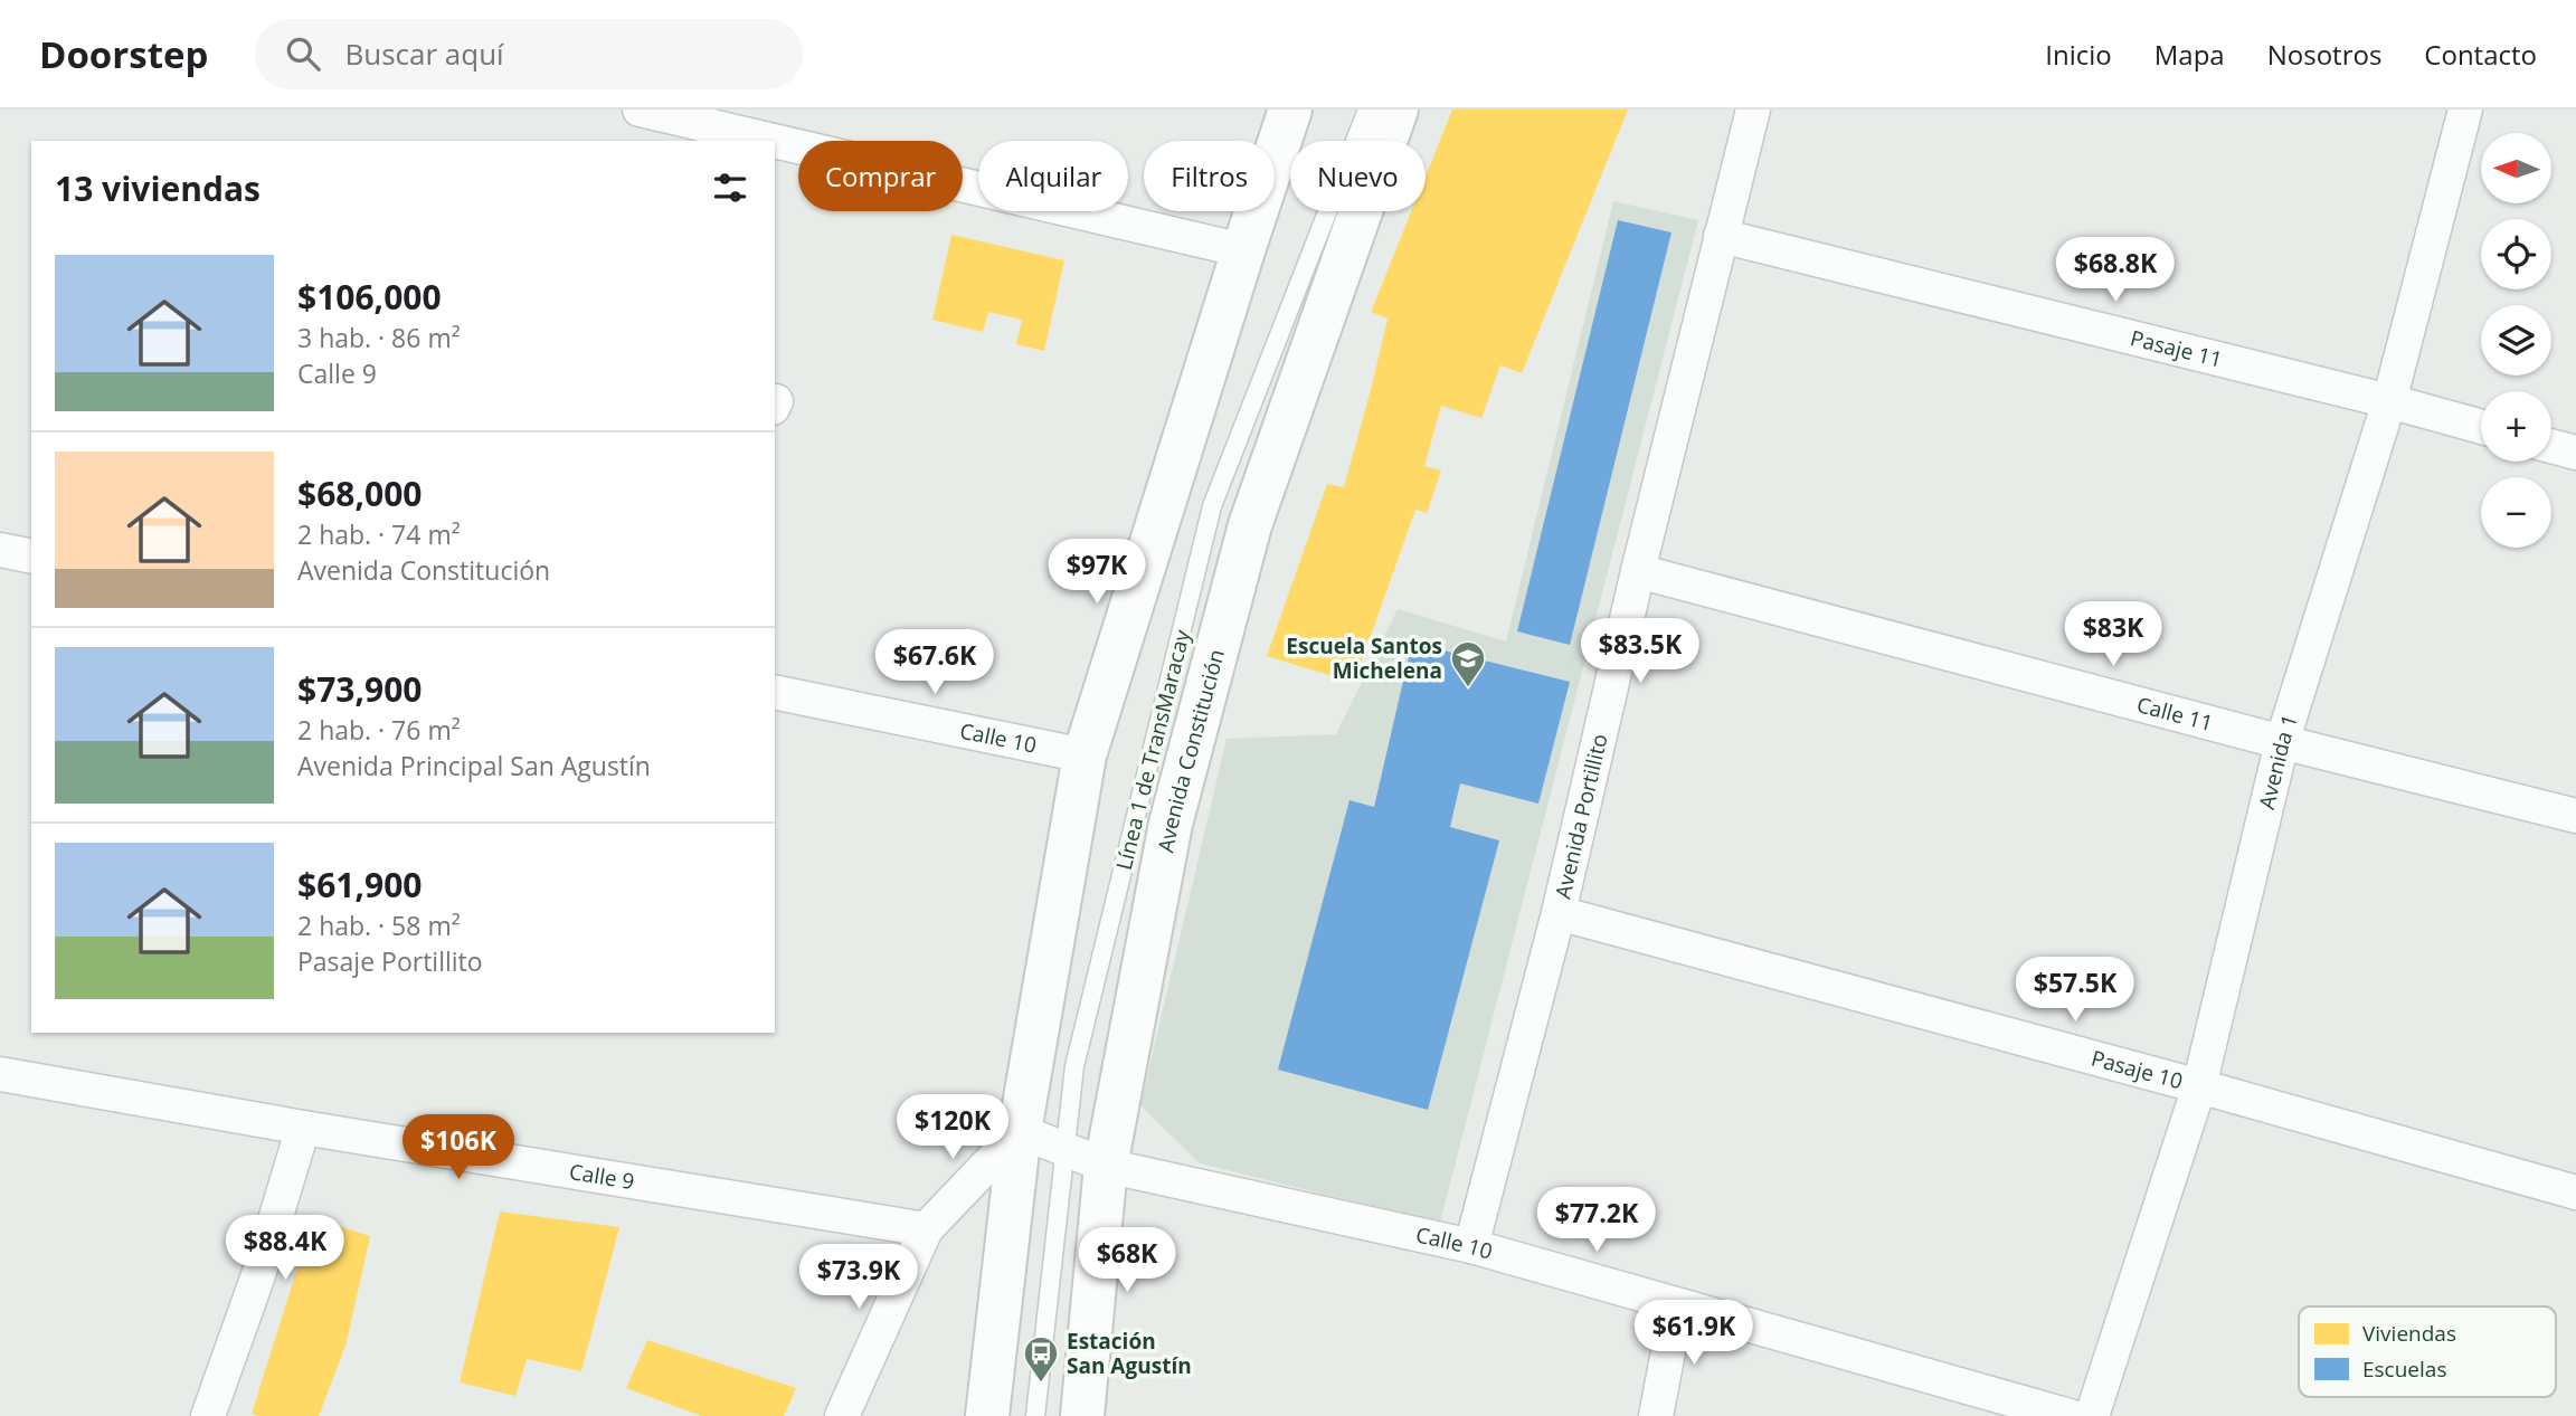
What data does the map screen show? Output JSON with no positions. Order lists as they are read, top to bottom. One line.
{"streets":{"street":["Pasaje 11","Calle 11","Calle 10","Avenida Constitución","Avenida 1","Avenida Portillito","Pasaje 10","Calle 9"],"lane":["Línea 1 de TransMaracay"]},"crossings":[["Pasaje 11","Avenida 1"],["Pasaje 11","Avenida Portillito"],["Calle 11","Avenida 1"],["Calle 11","Avenida Portillito"],["Calle 10","Línea 1 de TransMaracay"],["Calle 10","Avenida Constitución"],["Calle 10","Avenida Portillito"],["Avenida 1","Pasaje 10"],["Avenida Portillito","Pasaje 10"]],"places":{"school or university":["Escuela Santos Michelena"],"bus stop":["Estación San Agustín"]},"legend":["Viviendas","Escuelas"],"north":"left","page":{"header":"Doorstep","search":"Buscar aquí","nav":["Inicio","Mapa","Nosotros","Contacto"],"map_buttons":["+","−"],"chip":["Comprar","Alquilar","Filtros","Nuevo"],"heading":"13 viviendas","list":[{"name":"$106,000","note":"3 hab. · 86 m² · Calle 9"},{"name":"$68,000","note":"2 hab. · 74 m² · Avenida Constitución"},{"name":"$73,900","note":"2 hab. · 76 m² · Avenida Principal San Agustín"},{"name":"$61,900","note":"2 hab. · 58 m² · Pasaje Portillito"}],"price":["$68.8K","$97K","$83K","$83.5K","$67.6K","$57.5K","$120K","$106K","$77.2K","$88.4K","$68K","$73.9K","$61.9K"]}}
